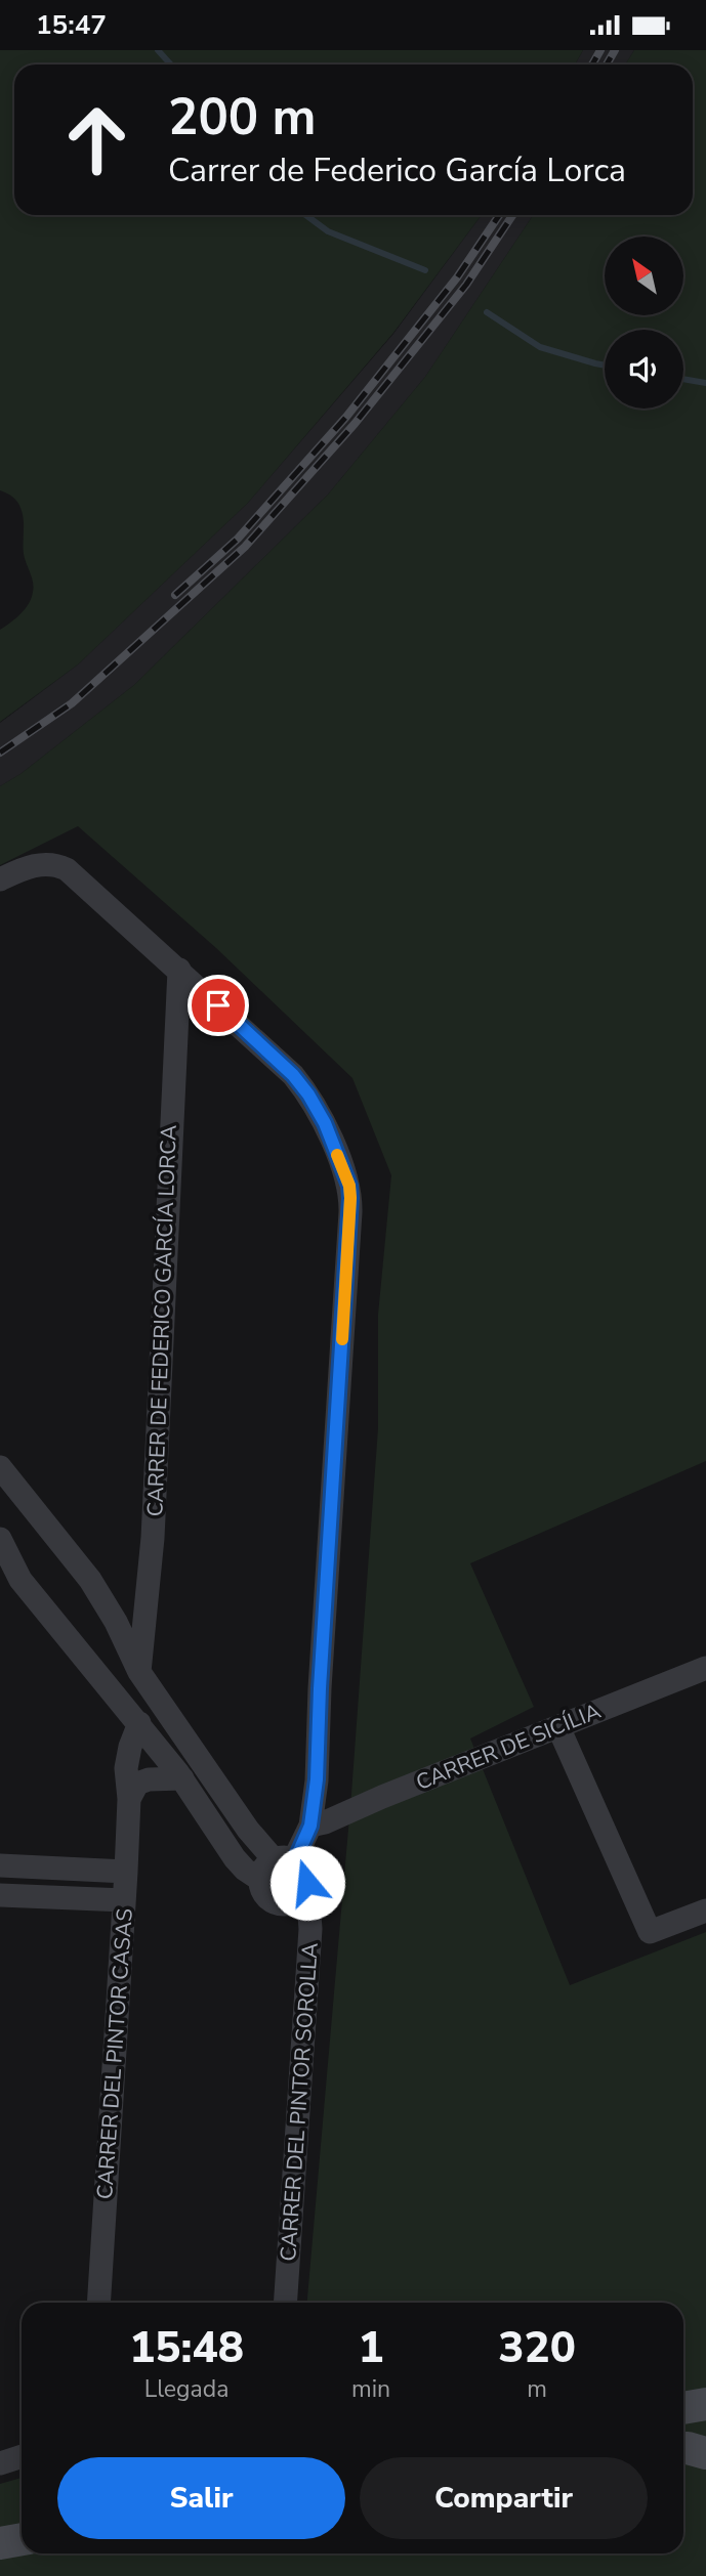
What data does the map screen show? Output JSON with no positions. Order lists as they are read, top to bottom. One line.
{"streets":{"street":["CARRER DE FEDERICO GARCÍA LORCA","CARRER DE SICÍLIA","CARRER DEL PINTOR CASAS","CARRER DEL PINTOR SOROLLA"]},"north":"top left","page":{"status":"15:47","turn":["200 m","Carrer de Federico García Lorca"],"eta":["15:48","Llegada","1","min","320","m"],"buttons":["Salir","Compartir"]}}
